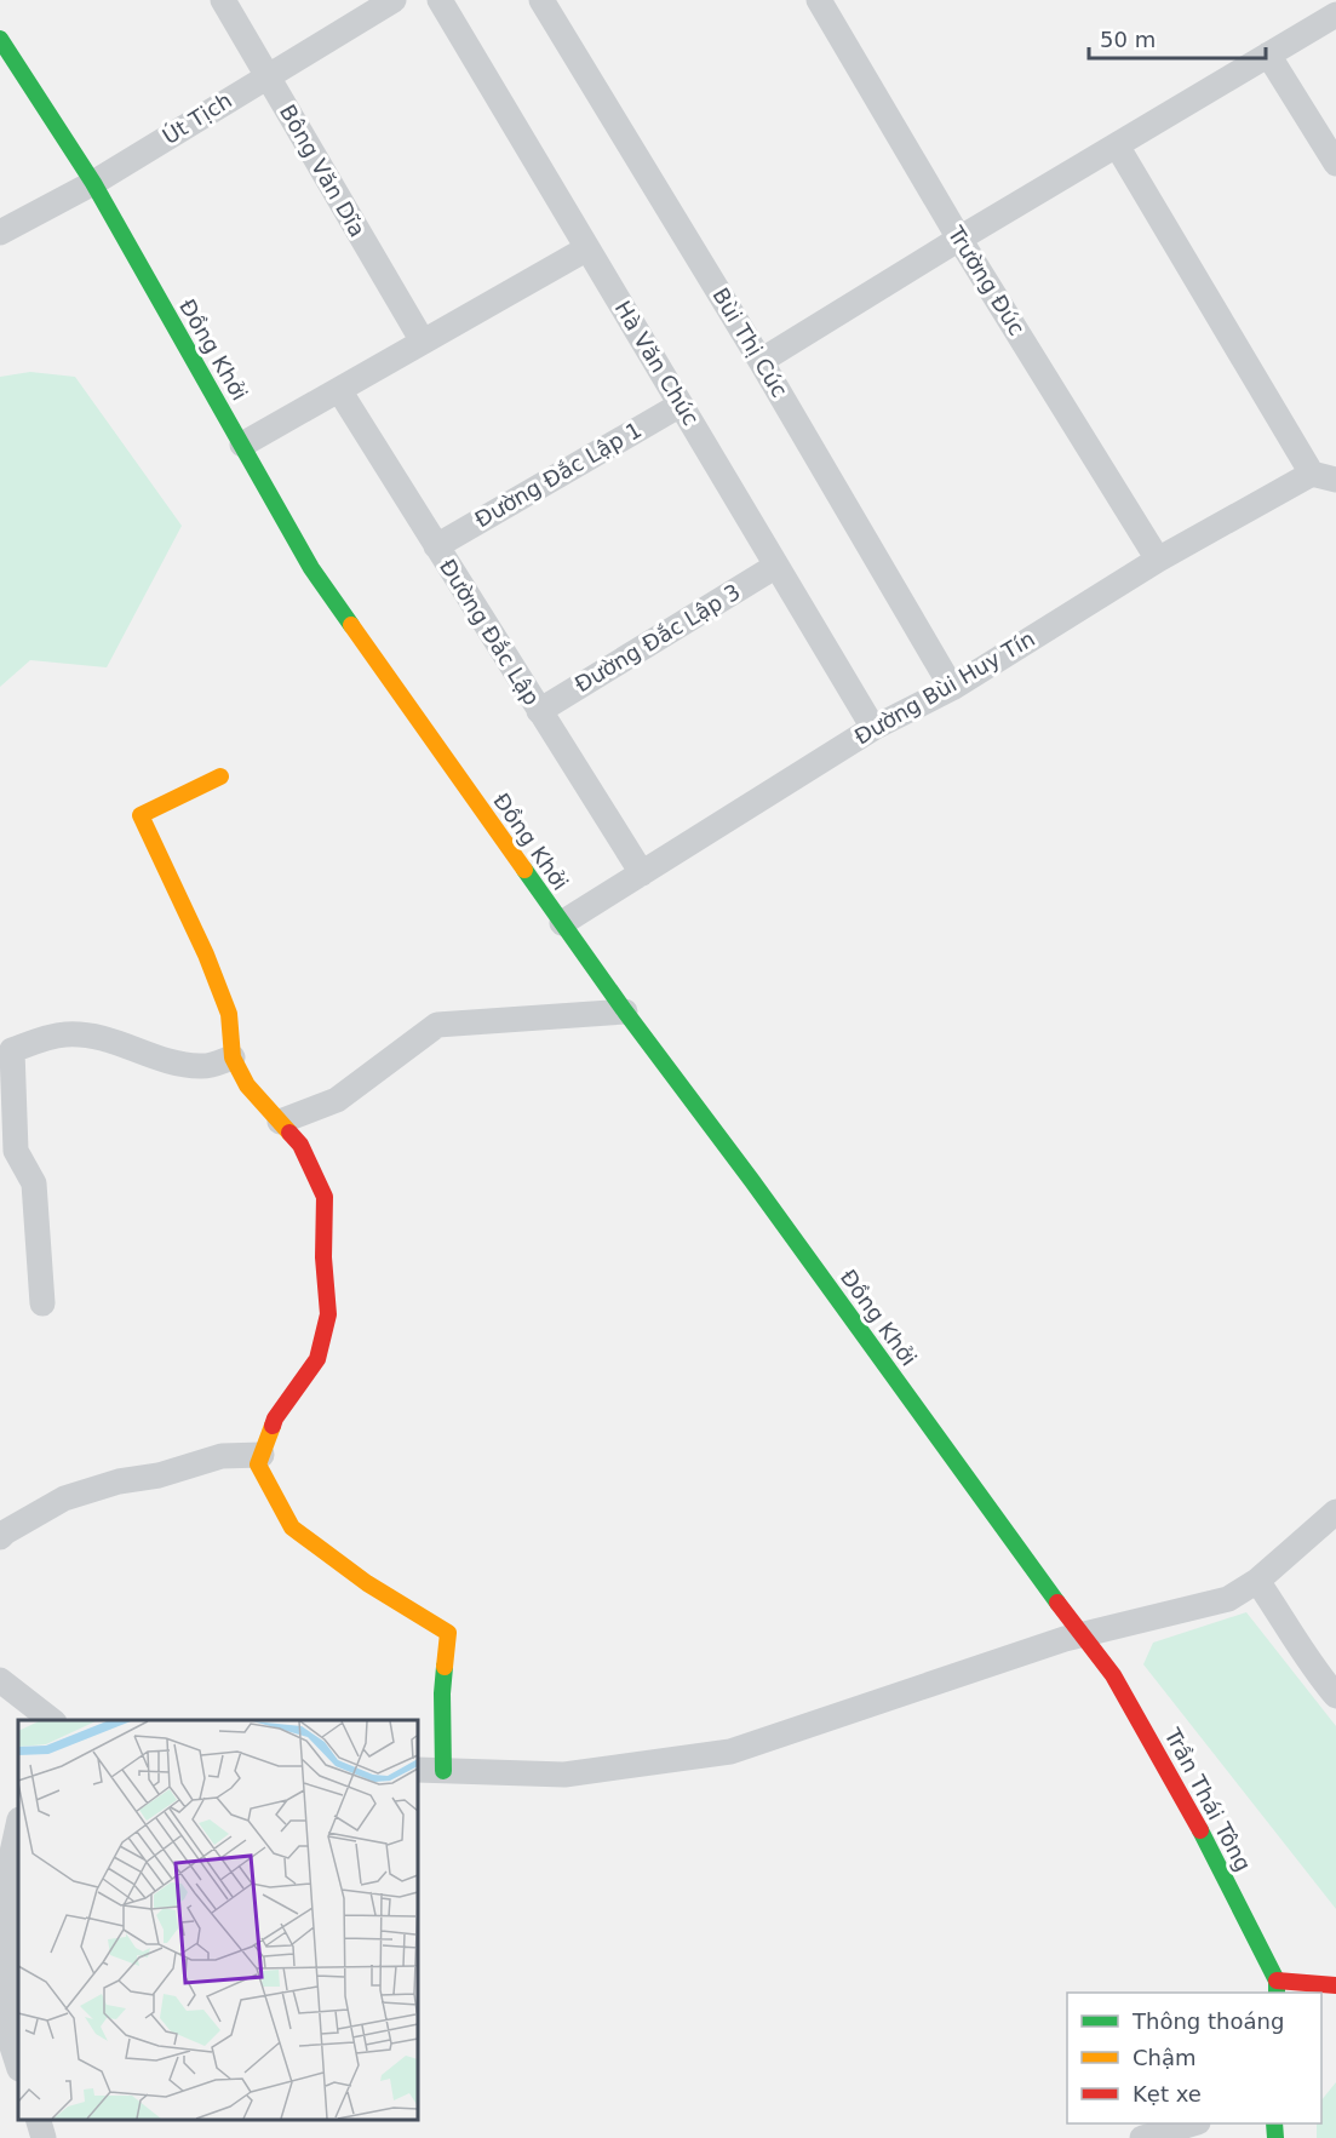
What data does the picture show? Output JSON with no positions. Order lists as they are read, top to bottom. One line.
{"streets":{"street":["Út Tịch","Bông Văn Dĩa","Trường Đúc","Bùi Thị Cúc","Đồng Khởi","Hà Văn Chúc","Đường Đắc Lập 1","Đường Đắc Lập","Đường Đắc Lập 3","Đường Bùi Huy Tín","Trần Thái Tông"]},"crossings":[["Út Tịch","Bông Văn Dĩa"],["Út Tịch","Đồng Khởi"],["Trường Đúc","Đường Bùi Huy Tín"],["Bùi Thị Cúc","Đường Bùi Huy Tín"],["Đồng Khởi","Đường Bùi Huy Tín"],["Đồng Khởi","Trần Thái Tông"],["Hà Văn Chúc","Đường Đắc Lập 1"],["Hà Văn Chúc","Đường Đắc Lập 3"],["Hà Văn Chúc","Đường Bùi Huy Tín"],["Đường Đắc Lập 1","Đường Đắc Lập"],["Đường Đắc Lập","Đường Đắc Lập 3"],["Đường Đắc Lập","Đường Bùi Huy Tín"]],"legend":["Thông thoáng","Chậm","Kẹt xe"],"scale_bar":"50 m"}
